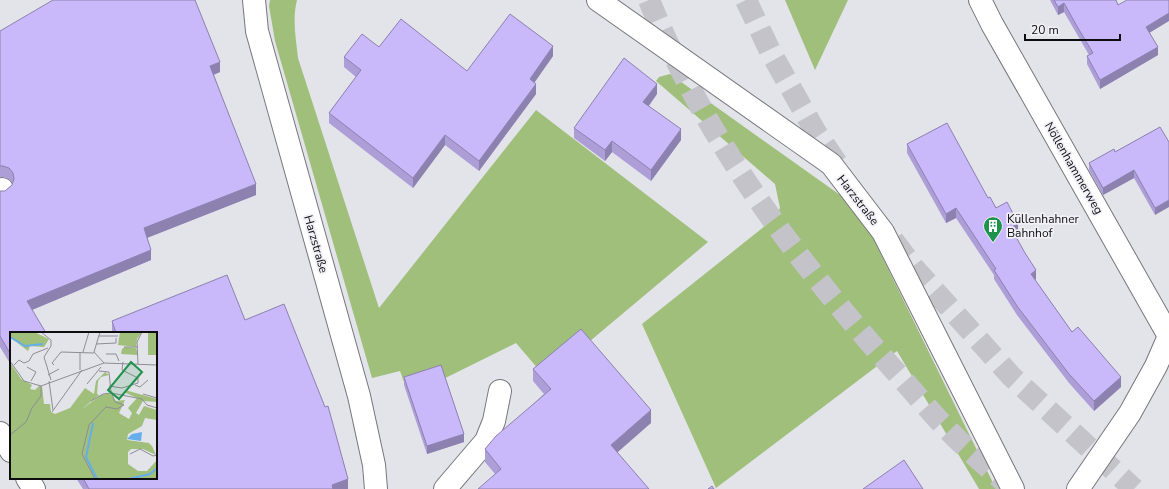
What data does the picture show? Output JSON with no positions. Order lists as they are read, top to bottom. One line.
{"streets":{"street":["Nöllenhammerweg","Harzstraße"]},"places":{"building":["Küllenhahner Bahnhof"]},"scale_bar":"20 m"}
